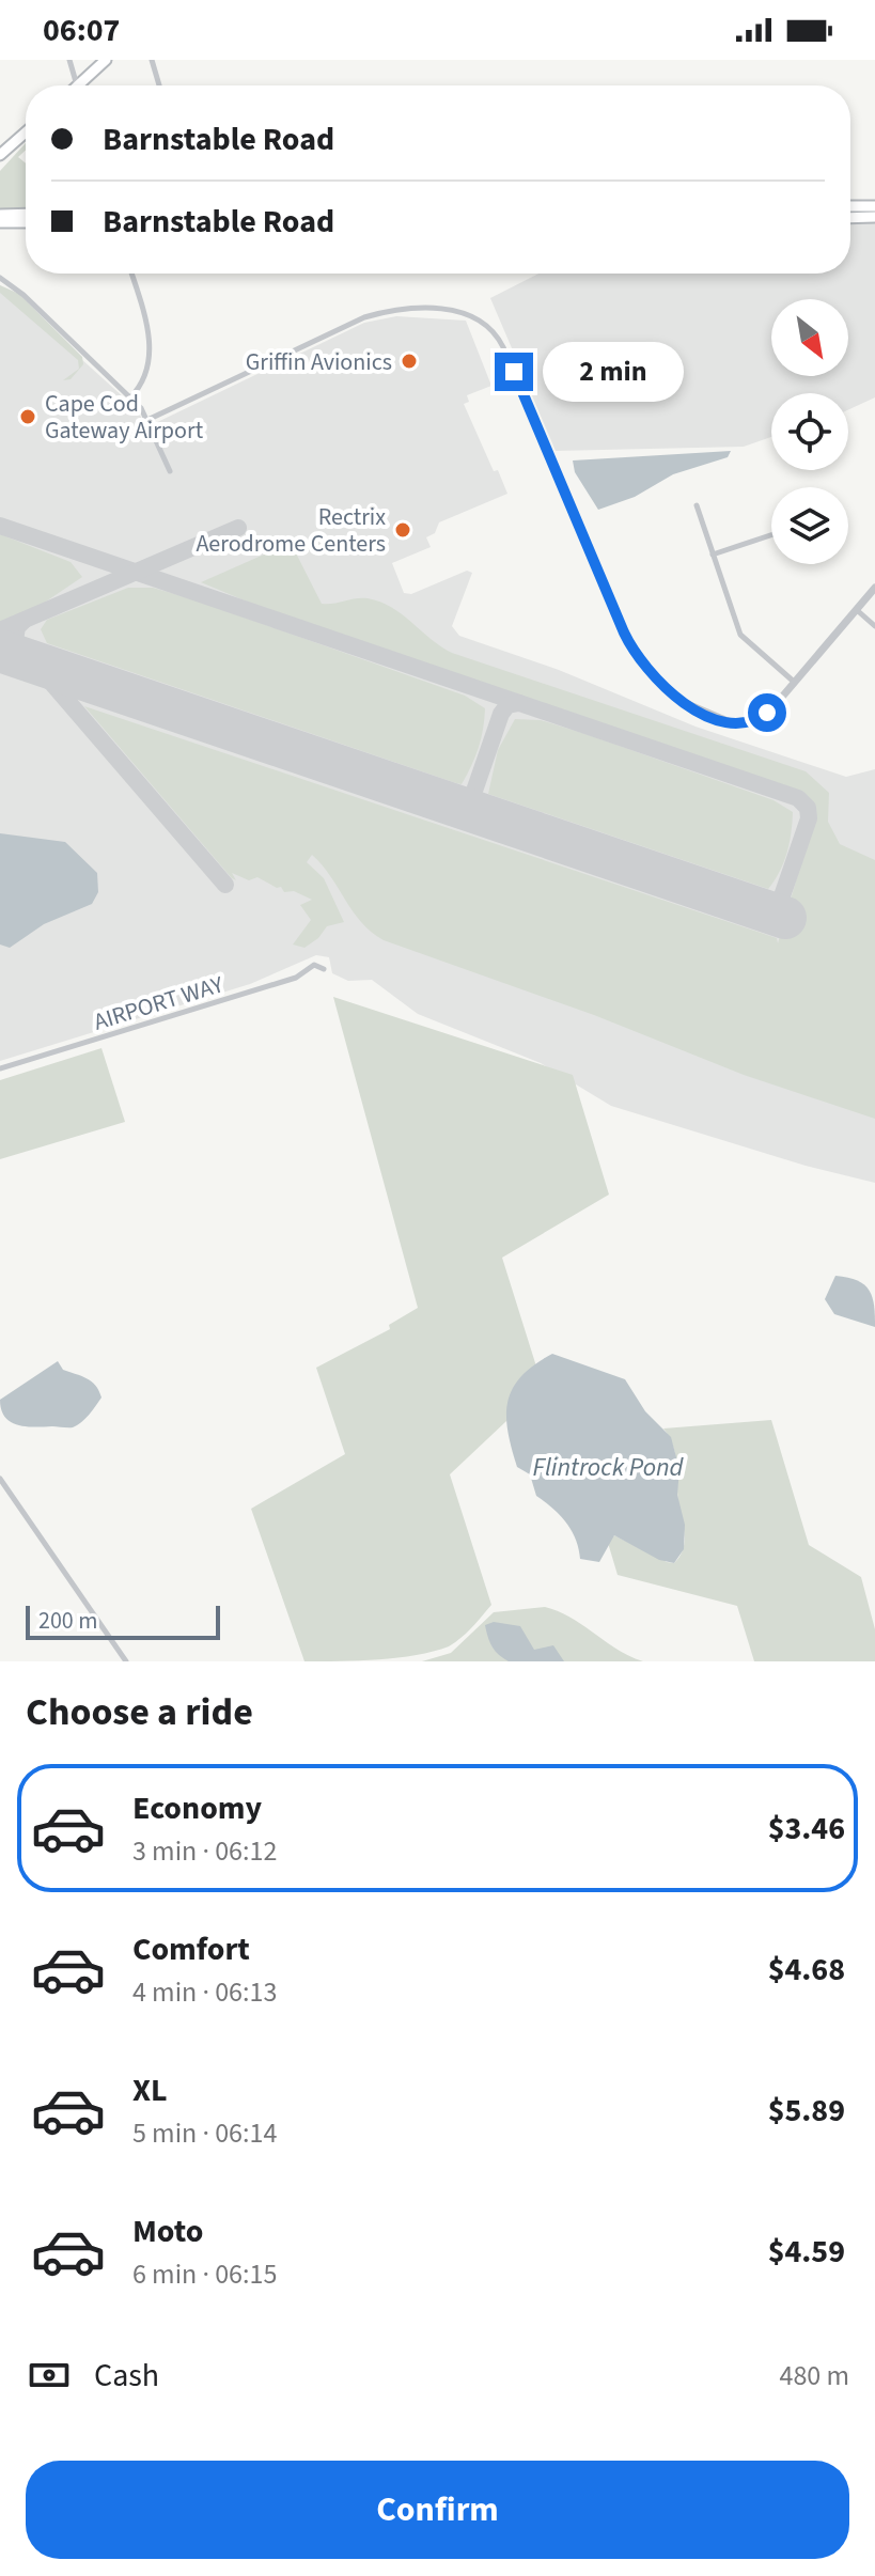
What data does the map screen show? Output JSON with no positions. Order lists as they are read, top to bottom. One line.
{"streets":{"street":["AIRPORT WAY"]},"water":["Flintrock Pond"],"places":["Griffin Avionics","Cape Cod Gateway Airport","Rectrix Aerodrome Centers"],"scale_bar":"200 m","north":"bottom right","page":{"status":"06:07","banner":["Barnstable Road","Barnstable Road"],"bubble":"2 min","scale":"200 m","heading":"Choose a ride","list":[{"name":"Economy","note":"3 min · 06:12","value":"$3.46"},{"name":"Comfort","note":"4 min · 06:13","value":"$4.68"},{"name":"XL","note":"5 min · 06:14","value":"$5.89"},{"name":"Moto","note":"6 min · 06:15","value":"$4.59"}],"pay":["Cash","480 m"],"buttons":"Confirm"}}
